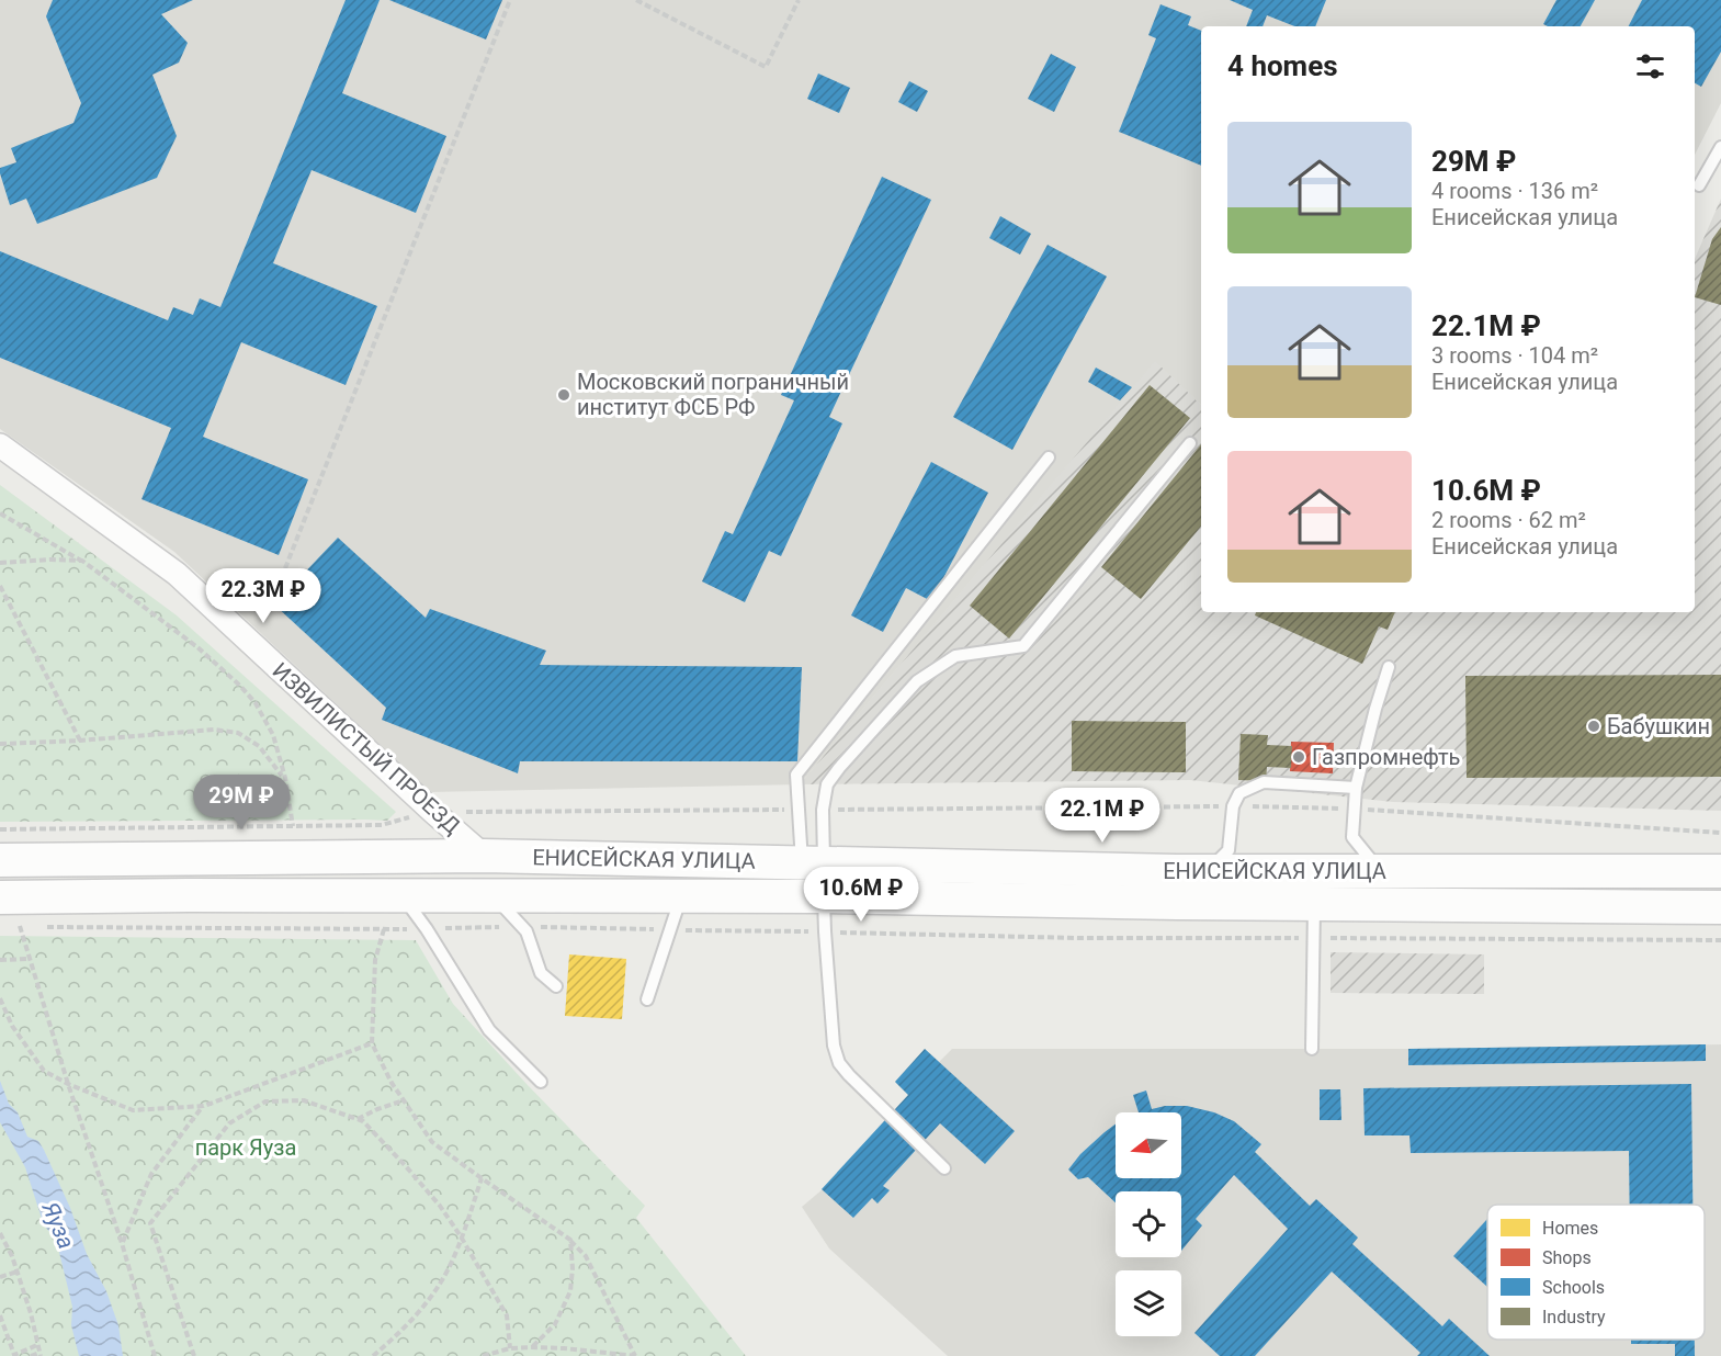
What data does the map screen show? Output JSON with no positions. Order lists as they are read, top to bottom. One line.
{"streets":{"main road":["ЕНИСЕЙСКАЯ УЛИЦА"],"street":["ИЗВИЛИСТЫЙ ПРОЕЗД"]},"crossings":[["ИЗВИЛИСТЫЙ ПРОЕЗД","ЕНИСЕЙСКАЯ УЛИЦА"]],"water":["Яуза"],"parks":["парк Яуза"],"places":["Московский пограничный институт ФСБ РФ","Бабушкин","Газпромнефть"],"legend":["Homes","Shops","Schools","Industry"],"north":"left","page":{"heading":"4 homes","list":[{"name":"29M ₽","note":"4 rooms · 136 m² · Енисейская улица"},{"name":"22.1M ₽","note":"3 rooms · 104 m² · Енисейская улица"},{"name":"10.6M ₽","note":"2 rooms · 62 m² · Енисейская улица"}],"price":["22.3M ₽","29M ₽","22.1M ₽","10.6M ₽"]}}
